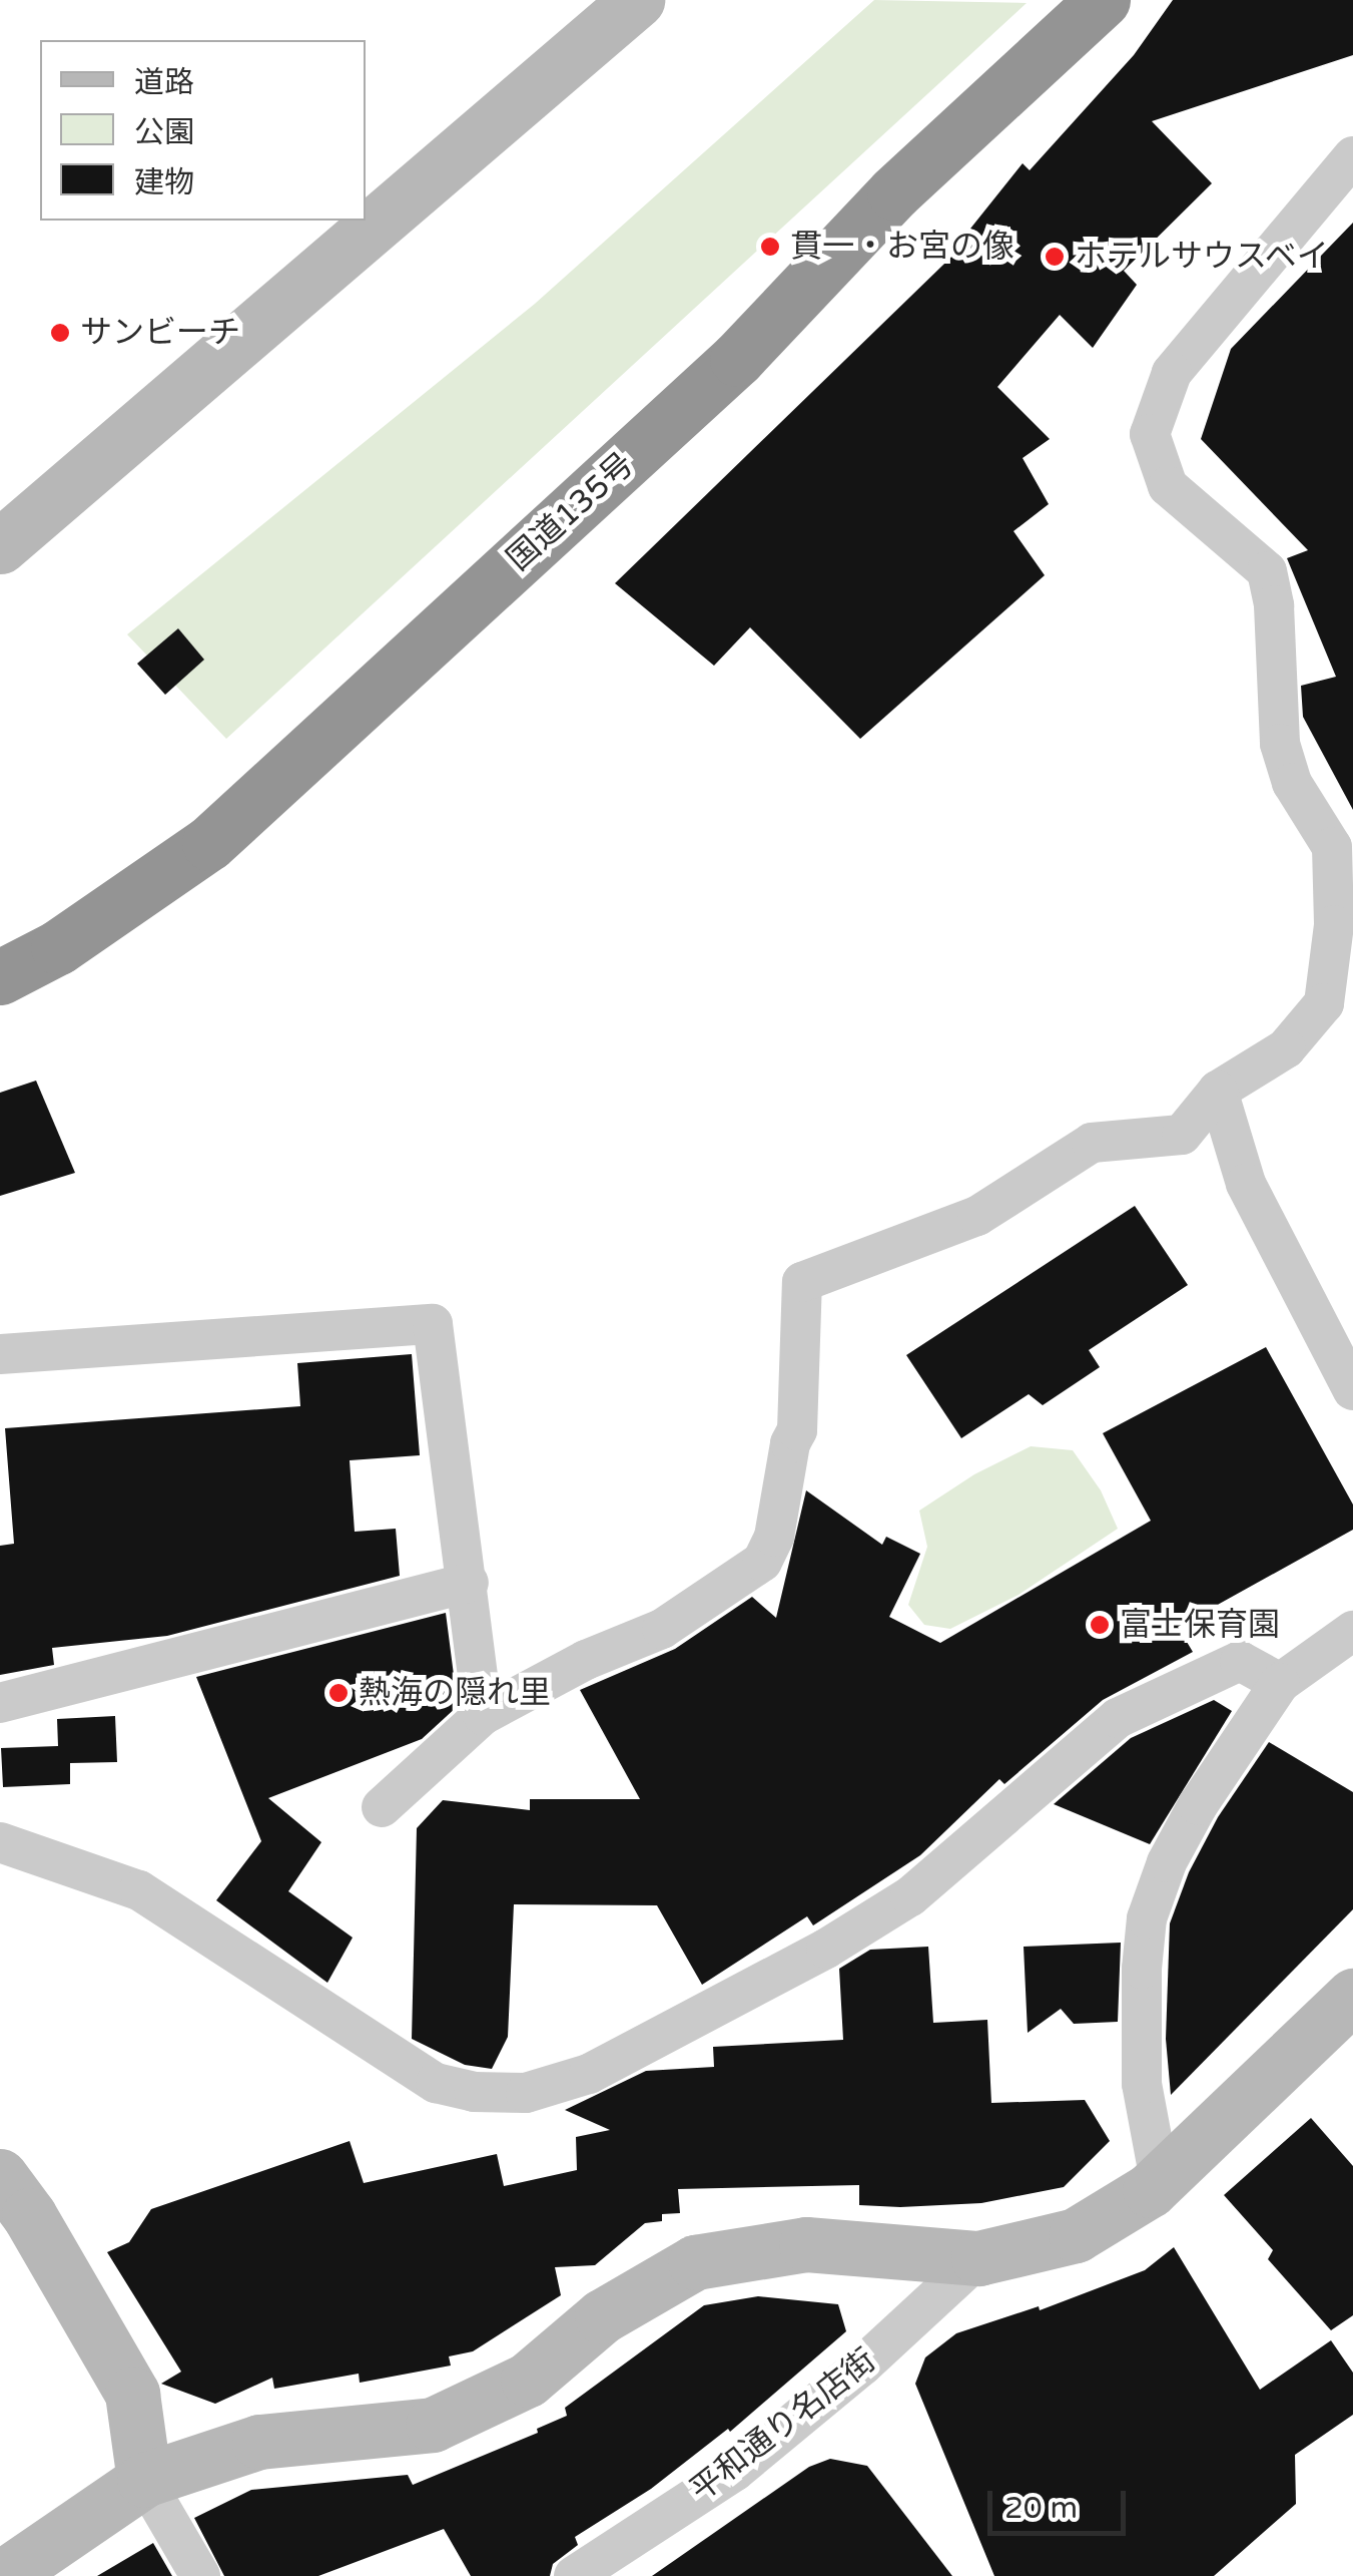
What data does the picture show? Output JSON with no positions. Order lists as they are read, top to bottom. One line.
{"streets":{"highway":["国道135号"],"street":["平和通り名店街"]},"places":["貫一・お宮の像","ホテルサウスベイ","サンビーチ","富士保育園","熱海の隠れ里"],"legend":["道路","公園","建物"],"scale_bar":"20 m"}
